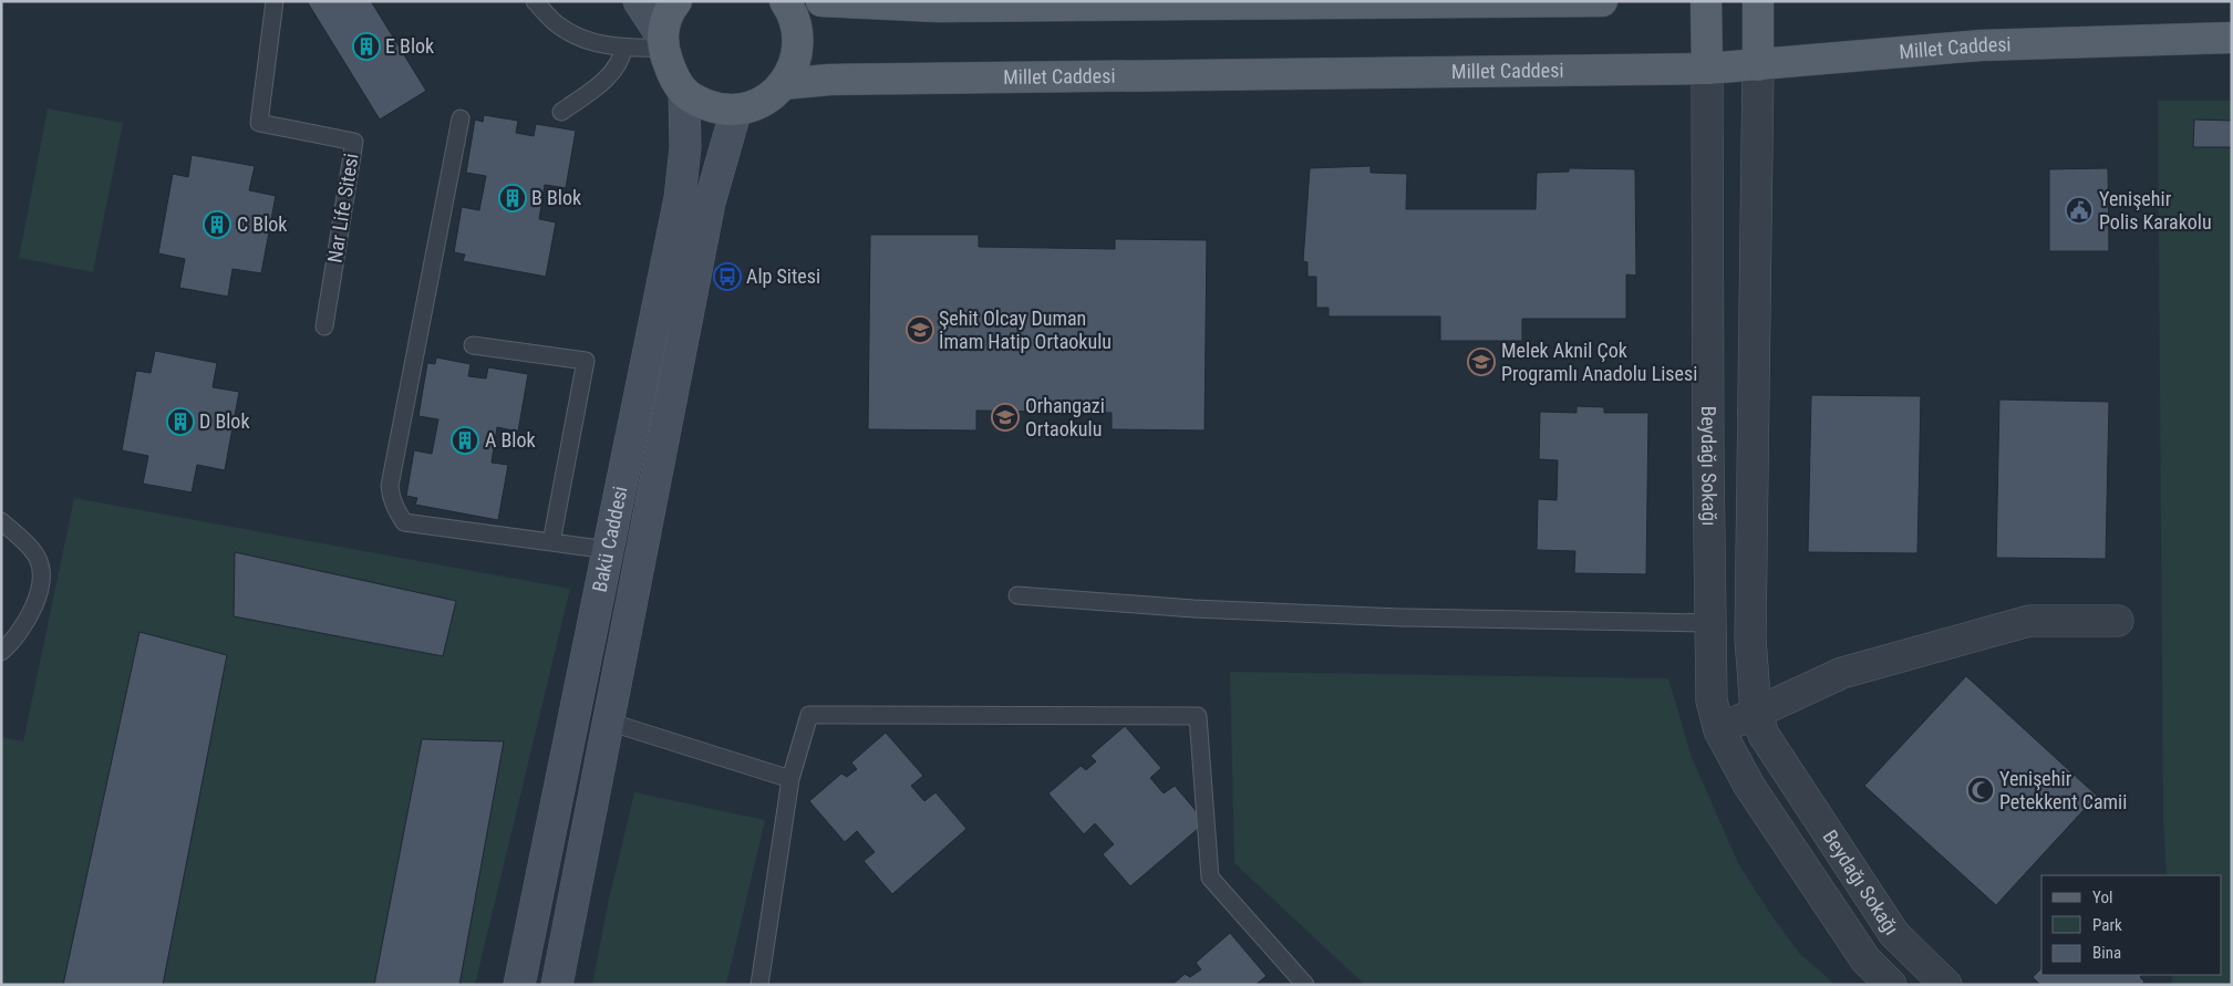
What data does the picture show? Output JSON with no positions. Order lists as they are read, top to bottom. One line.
{"streets":{"main road":["Millet Caddesi","Bakü Caddesi"],"street":["Beydağı Sokağı"],"lane":["Nar Life Sitesi"]},"crossings":[["Millet Caddesi","Beydağı Sokağı"]],"places":{"building":["E Blok","B Blok","C Blok","D Blok","A Blok"],"public building":["Yenişehir Polis Karakolu"],"bus stop":["Alp Sitesi"],"school or university":["Şehit Olcay Duman İmam Hatip Ortaokulu","Melek Aknil Çok Programlı Anadolu Lisesi","Orhangazi Ortaokulu"],"mosque":["Yenişehir Petekkent Camii"]},"legend":["Yol","Park","Bina"]}
